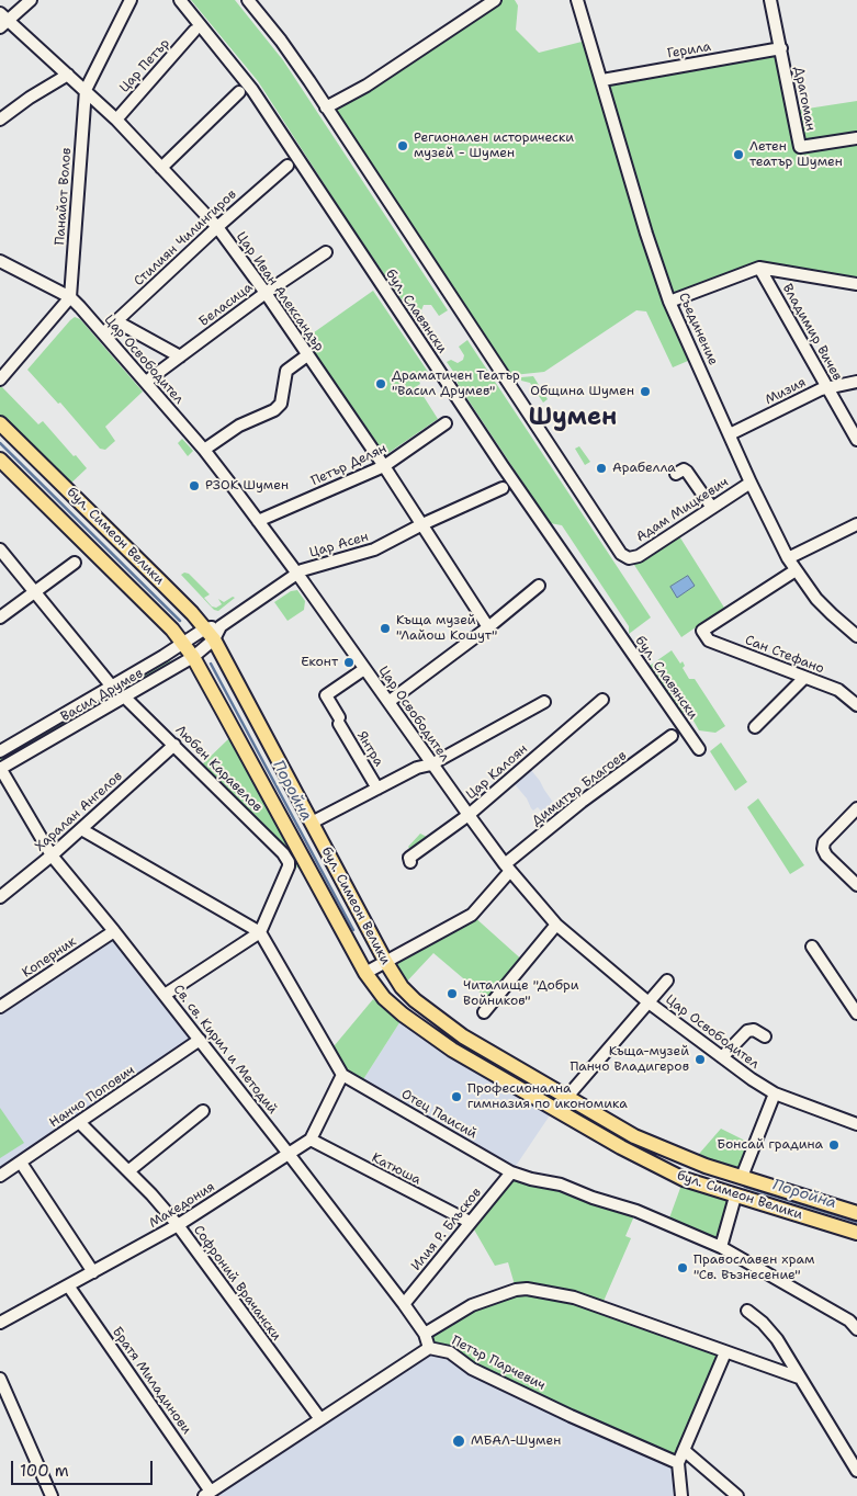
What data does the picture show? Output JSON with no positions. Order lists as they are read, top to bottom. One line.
{"streets":{"main road":["бул. Симеон Велики"],"street":["Герила","Цар Петър","Драгоман","Панайот Волов","Стилиян Чилингиров","Цар Иван Александър","Беласица","бул. Славянски","Съединение","Владимир Вичев","Цар Освободител","Мизия","Петър Делян","Адам Мицкевич","Цар Асен","Сан Стефано","Васил Друмев","Янтра","Любен Каравелов","Цар Калоян","Димитър Благоев","Харалан Ангелов","Коперник","Св. св. Кирил и Методий","Нанчо Попович","Отец Паисий","Катюша","Македония","Илия Р. Блъсков","Софроний Врачански","Петър Парчевич","Братя Миладинови"]},"crossings":[["Герила","Драгоман"],["Герила","Съединение"],["Цар Петър","Цар Иван Александър"],["Панайот Волов","Цар Иван Александър"],["Панайот Волов","Цар Освободител"],["Стилиян Чилингиров","Цар Иван Александър"],["Стилиян Чилингиров","Цар Освободител"],["Цар Иван Александър","Беласица"],["Цар Иван Александър","Петър Делян"],["Цар Иван Александър","Цар Асен"],["Беласица","Цар Освободител"],["Съединение","Мизия"],["Съединение","Адам Мицкевич"],["Съединение","Сан Стефано"],["Владимир Вичев","Мизия"],["Цар Освободител","Петър Делян"],["Цар Освободител","Цар Асен"],["Цар Освободител","Янтра"],["Цар Освободител","Цар Калоян"],["Цар Освободител","Димитър Благоев"],["бул. Симеон Велики","Цар Асен"],["бул. Симеон Велики","Васил Друмев"],["бул. Симеон Велики","Димитър Благоев"],["Цар Асен","Васил Друмев"],["Васил Друмев","Любен Каравелов"],["Васил Друмев","Св. св. Кирил и Методий"],["Любен Каравелов","Харалан Ангелов"],["Любен Каравелов","Отец Паисий"],["Харалан Ангелов","Св. св. Кирил и Методий"],["Коперник","Св. св. Кирил и Методий"],["Св. св. Кирил и Методий","Нанчо Попович"],["Св. св. Кирил и Методий","Македония"],["Св. св. Кирил и Методий","Илия Р. Блъсков"],["Св. св. Кирил и Методий","Петър Парчевич"],["Нанчо Попович","Софроний Врачански"],["Отец Паисий","Илия Р. Блъсков"],["Катюша","Македония"],["Катюша","Илия Р. Блъсков"],["Македония","Софроний Врачански"],["Македония","Братя Миладинови"],["Софроний Врачански","Петър Парчевич"],["Петър Парчевич","Братя Миладинови"]],"districts":["Шумен"],"water":["Поройна"],"places":["Регионален исторически музей - Шумен","Летен театър Шумен","Драматичен Театър \"Васил Друмев\"","Община Шумен","Арабелла","РЗОК Шумен","Къща музей \"Лайош Кошут\"","Еконт","Читалище \"Добри Войников\"","Къща-музей Панчо Владигеров","Професионална гимназия по икономика","Бонсай градина","Православен храм \"Св. Възнесение\"","МБАЛ-Шумен"],"scale_bar":"100 m"}
